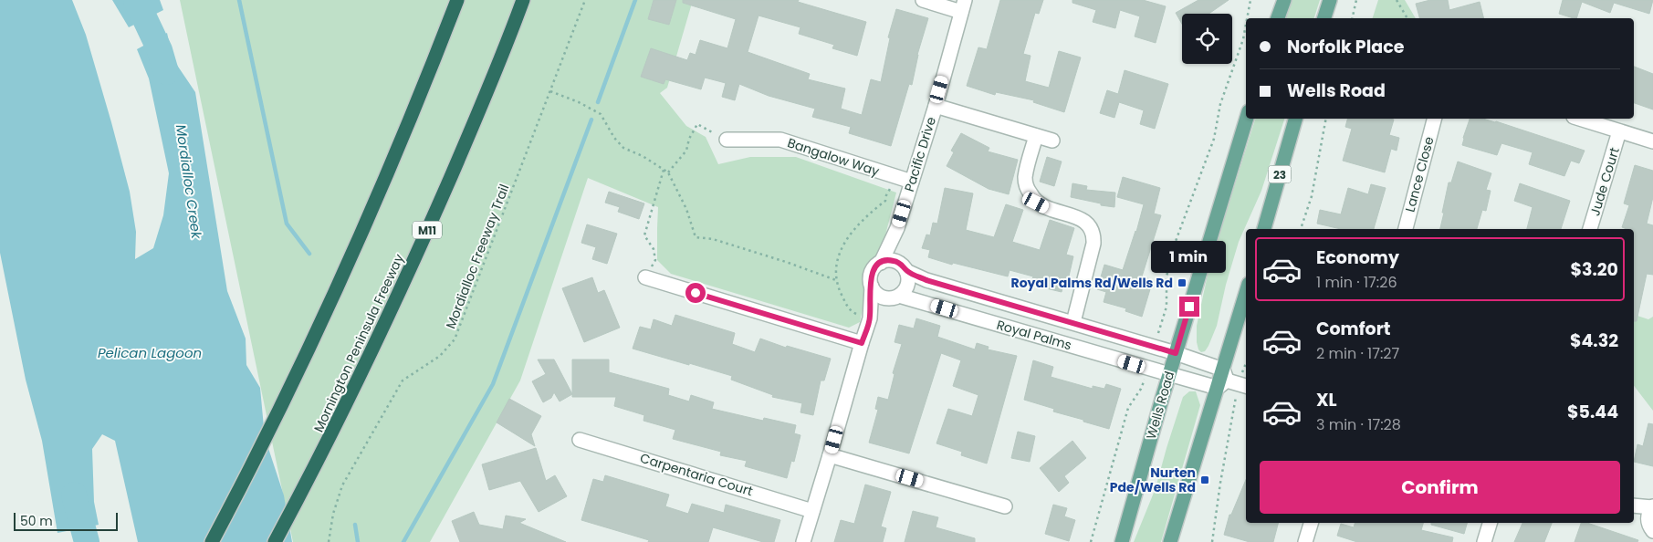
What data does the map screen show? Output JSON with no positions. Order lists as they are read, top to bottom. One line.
{"streets":{"highway":["M11","Mornington Peninsula Freeway"],"main road":["23","Wells Road"],"street":["Pacific Drive","Bangalow Way","Lance Close","Jude Court","Royal Palms","Carpentaria Court"],"path":["Mordialloc Freeway Trail"]},"crossings":[["Pacific Drive","Bangalow Way"],["Pacific Drive","Royal Palms"],["Royal Palms","Wells Road"]],"water":["Mordialloc Creek","Pelican Lagoon"],"places":{"transit":["Royal Palms Rd/Wells Rd","Nurten Pde/Wells Rd"]},"scale_bar":"50 m","page":{"banner":["Norfolk Place","Wells Road"],"list":[{"name":"Economy","note":"1 min · 17:26","value":"$3.20"},{"name":"Comfort","note":"2 min · 17:27","value":"$4.32"},{"name":"XL","note":"3 min · 17:28","value":"$5.44"}],"bubble":"1 min","buttons":"Confirm","scale":"50 m"}}
